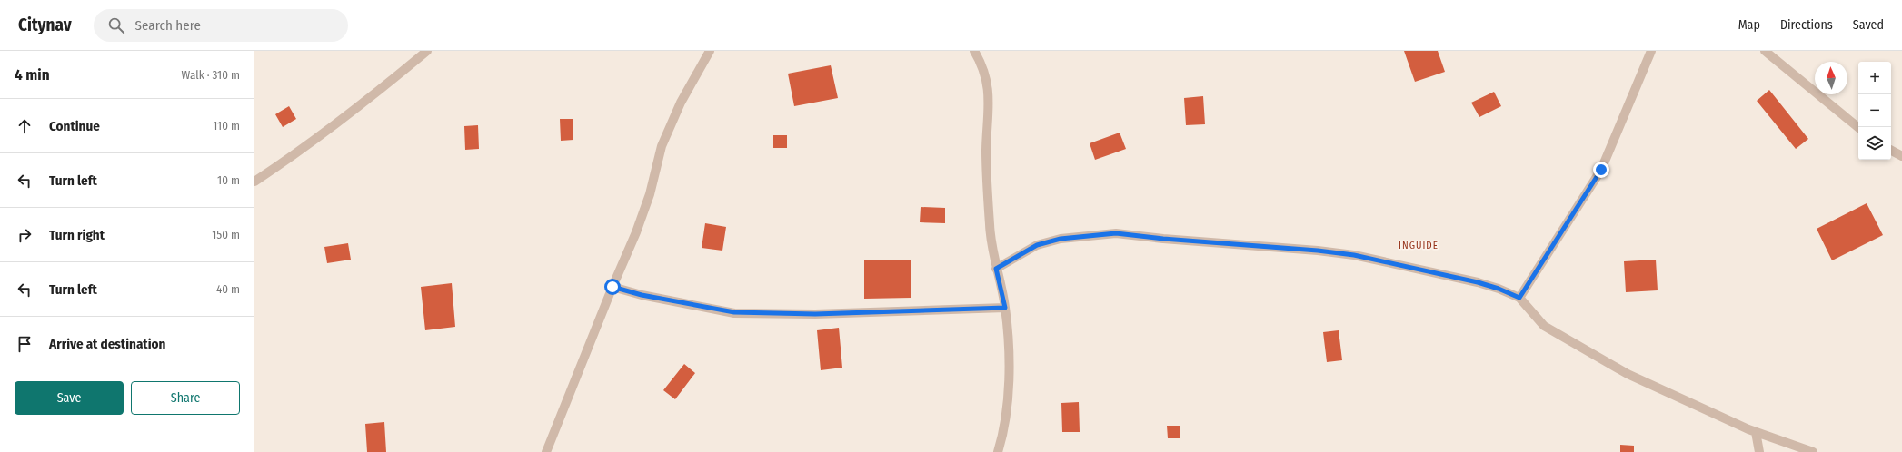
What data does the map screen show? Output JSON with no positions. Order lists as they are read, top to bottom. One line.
{"districts":["INGUIDE"],"north":"top","page":{"header":"Citynav","search":"Search here","nav":["Map","Directions","Saved"],"heading":["4 min","Walk · 310 m"],"map_buttons":["+","−"],"list":[["Continue","110 m"],["Turn left","10 m"],["Turn right","150 m"],["Turn left","40 m"],"Arrive at destination"],"buttons":["Save","Share"]}}
